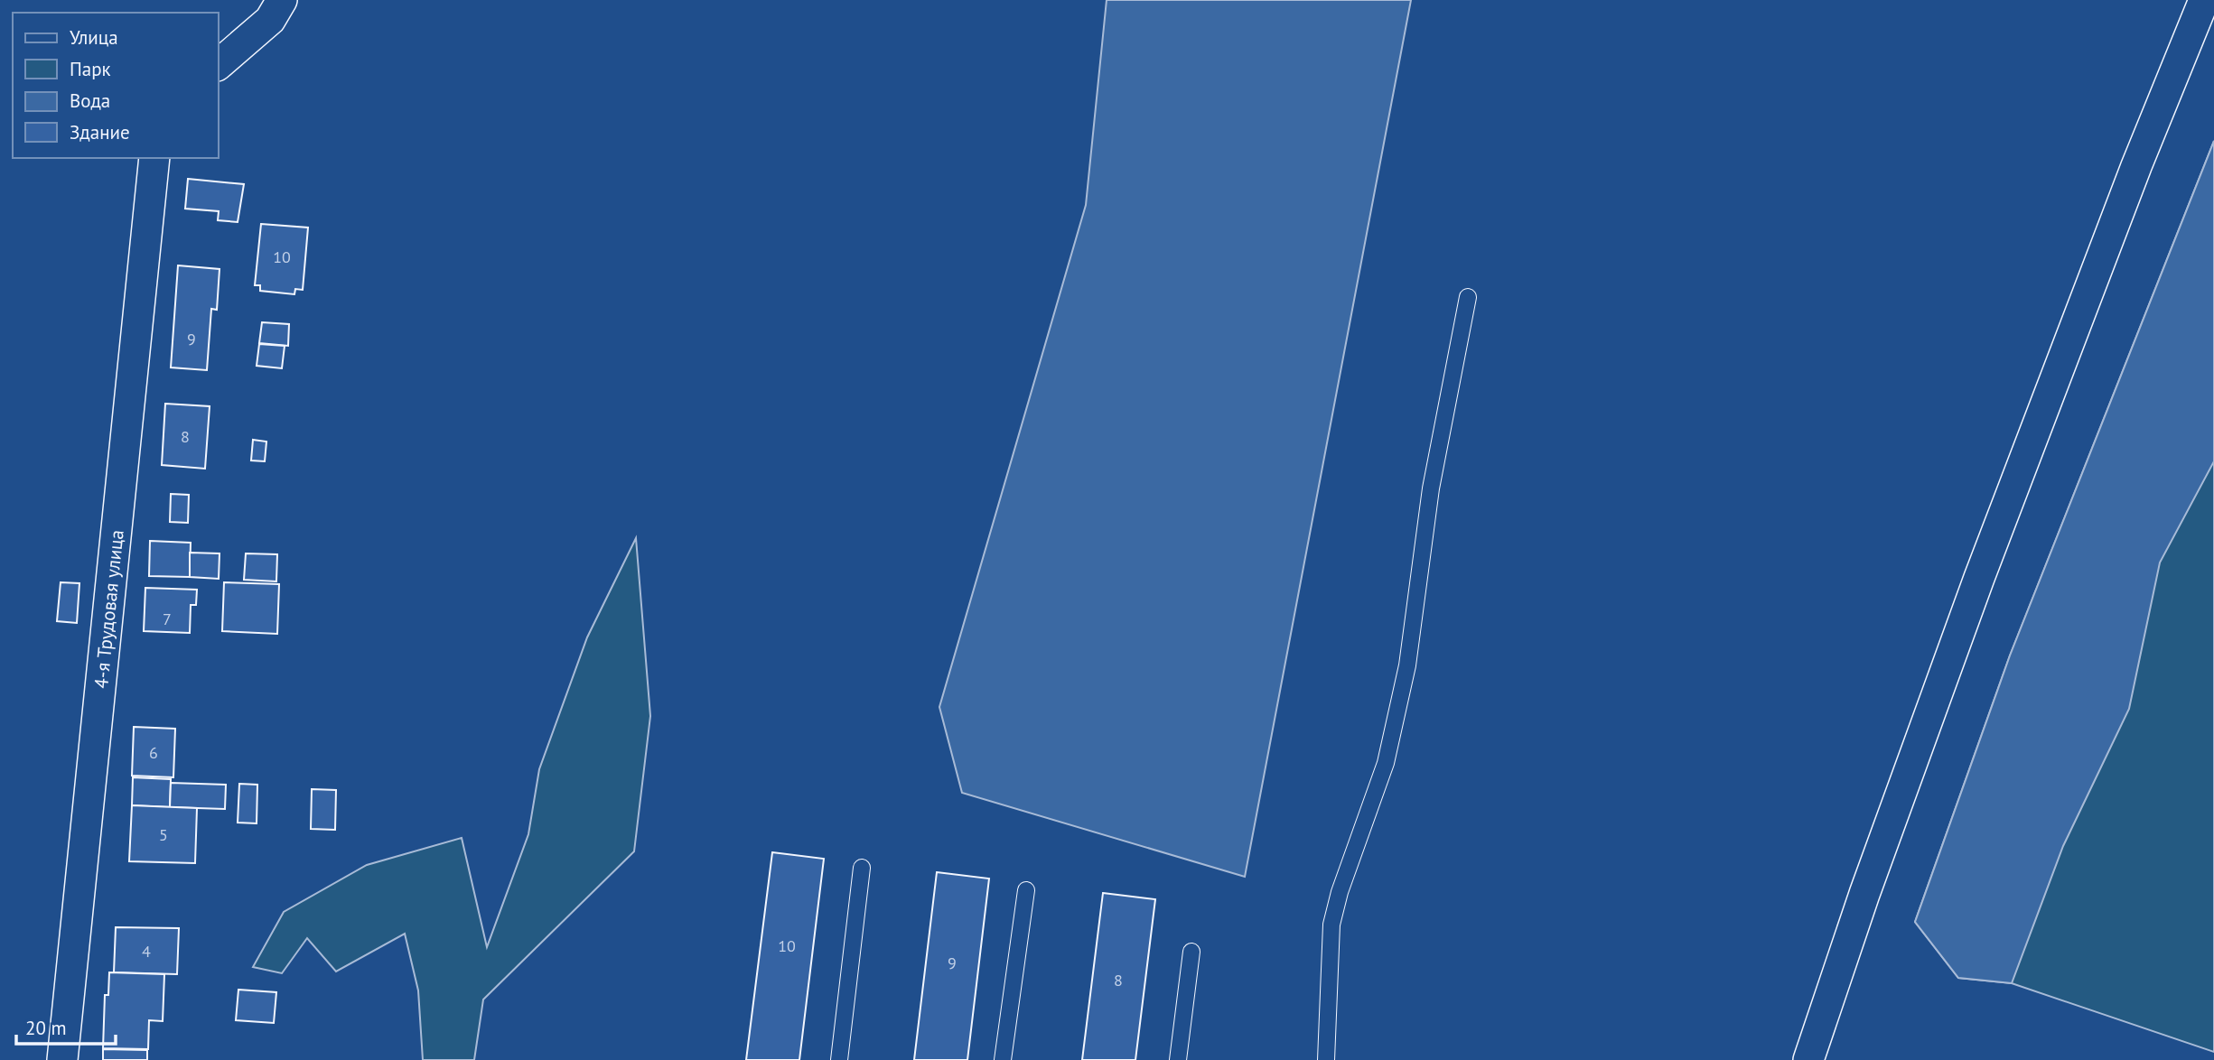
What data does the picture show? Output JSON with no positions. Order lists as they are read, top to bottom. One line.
{"streets":{"street":["4-я Трудовая улица"]},"house_numbers":["10","9","8","7","6","5","10","4","9","8"],"legend":["Улица","Парк","Вода","Здание"],"scale_bar":"20 m"}
